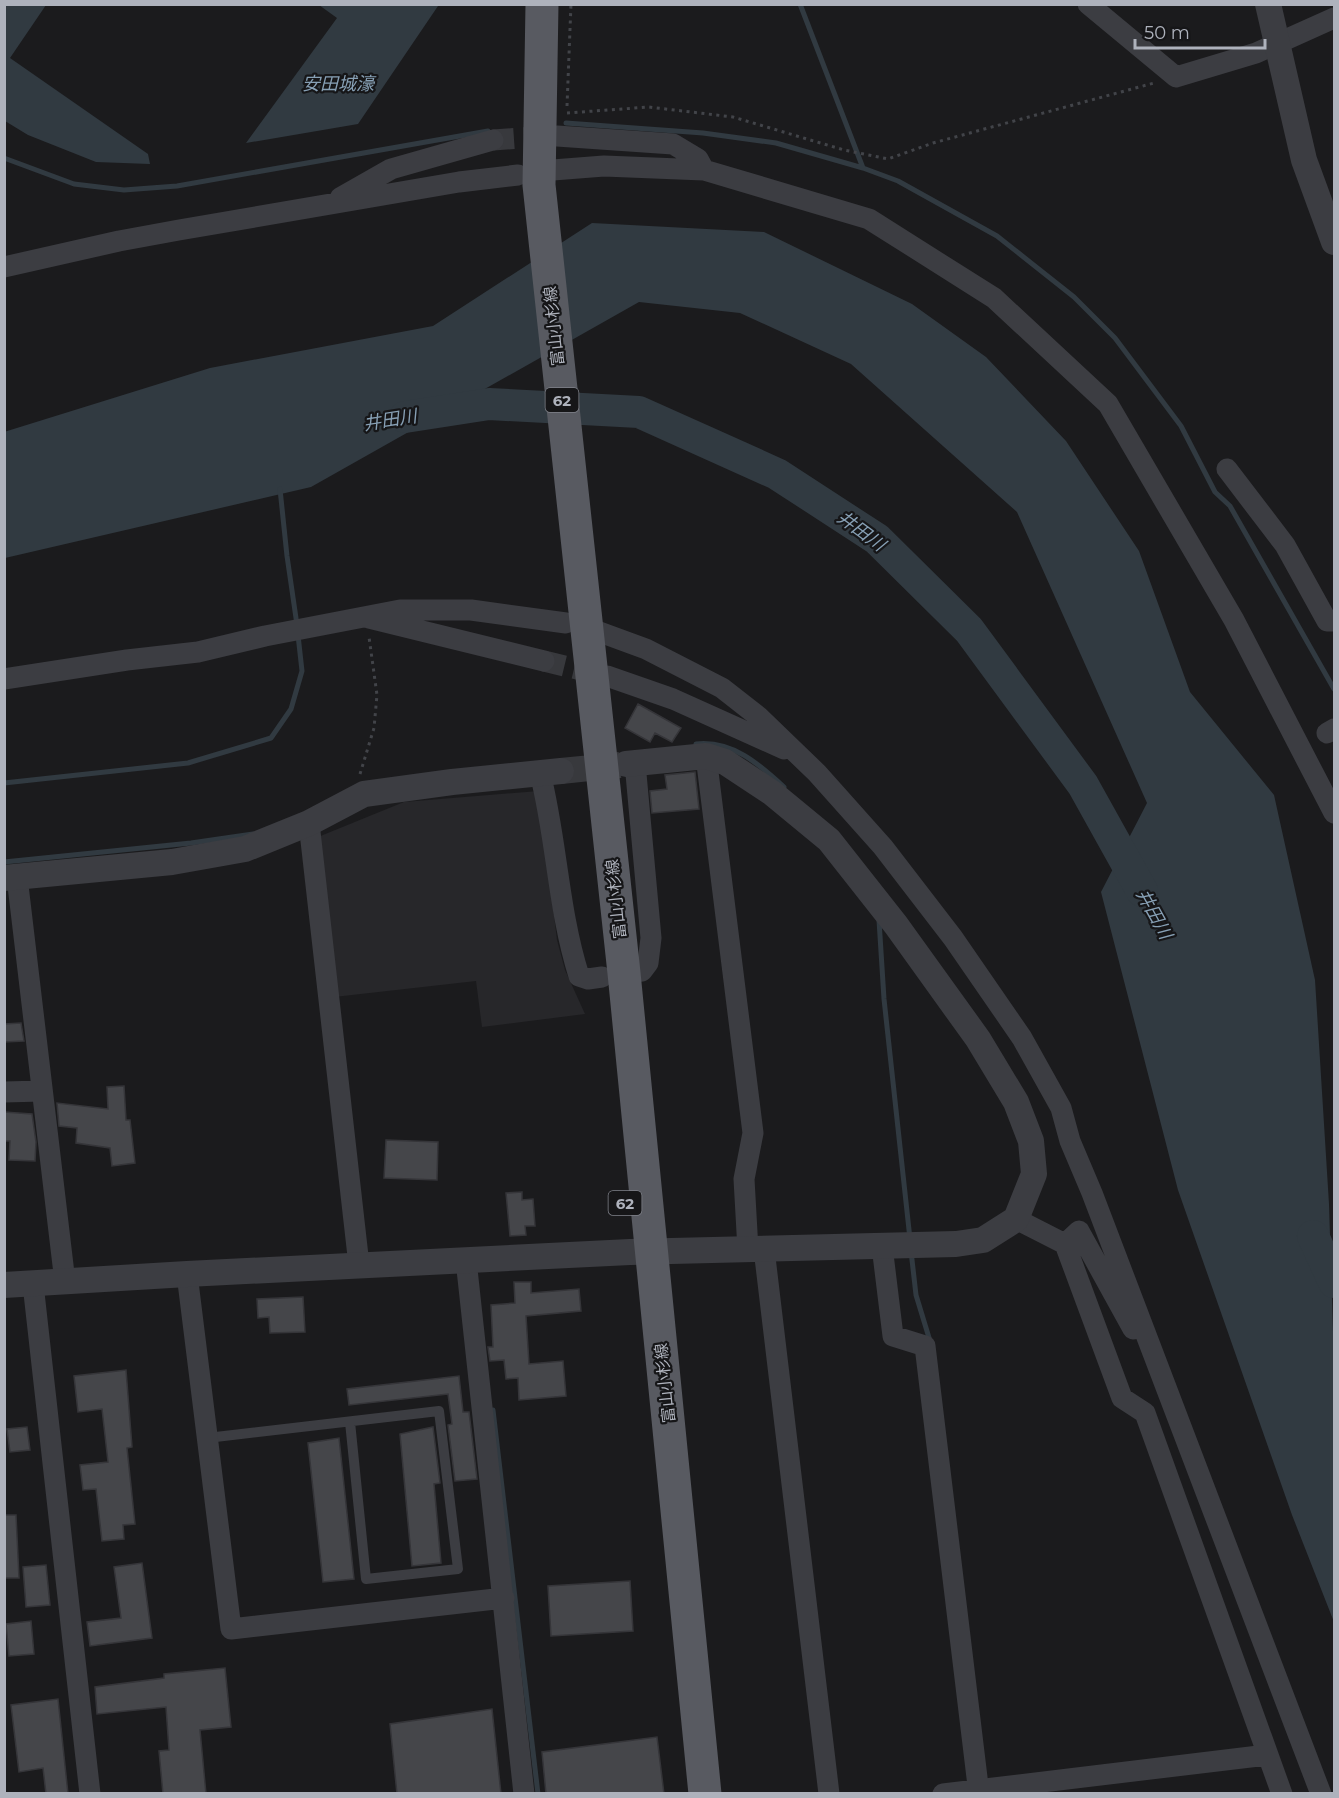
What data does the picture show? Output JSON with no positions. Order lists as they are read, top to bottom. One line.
{"streets":{"main road":["富山小杉線","62"]},"water":["安田城濠","井田川"],"scale_bar":"50 m"}
